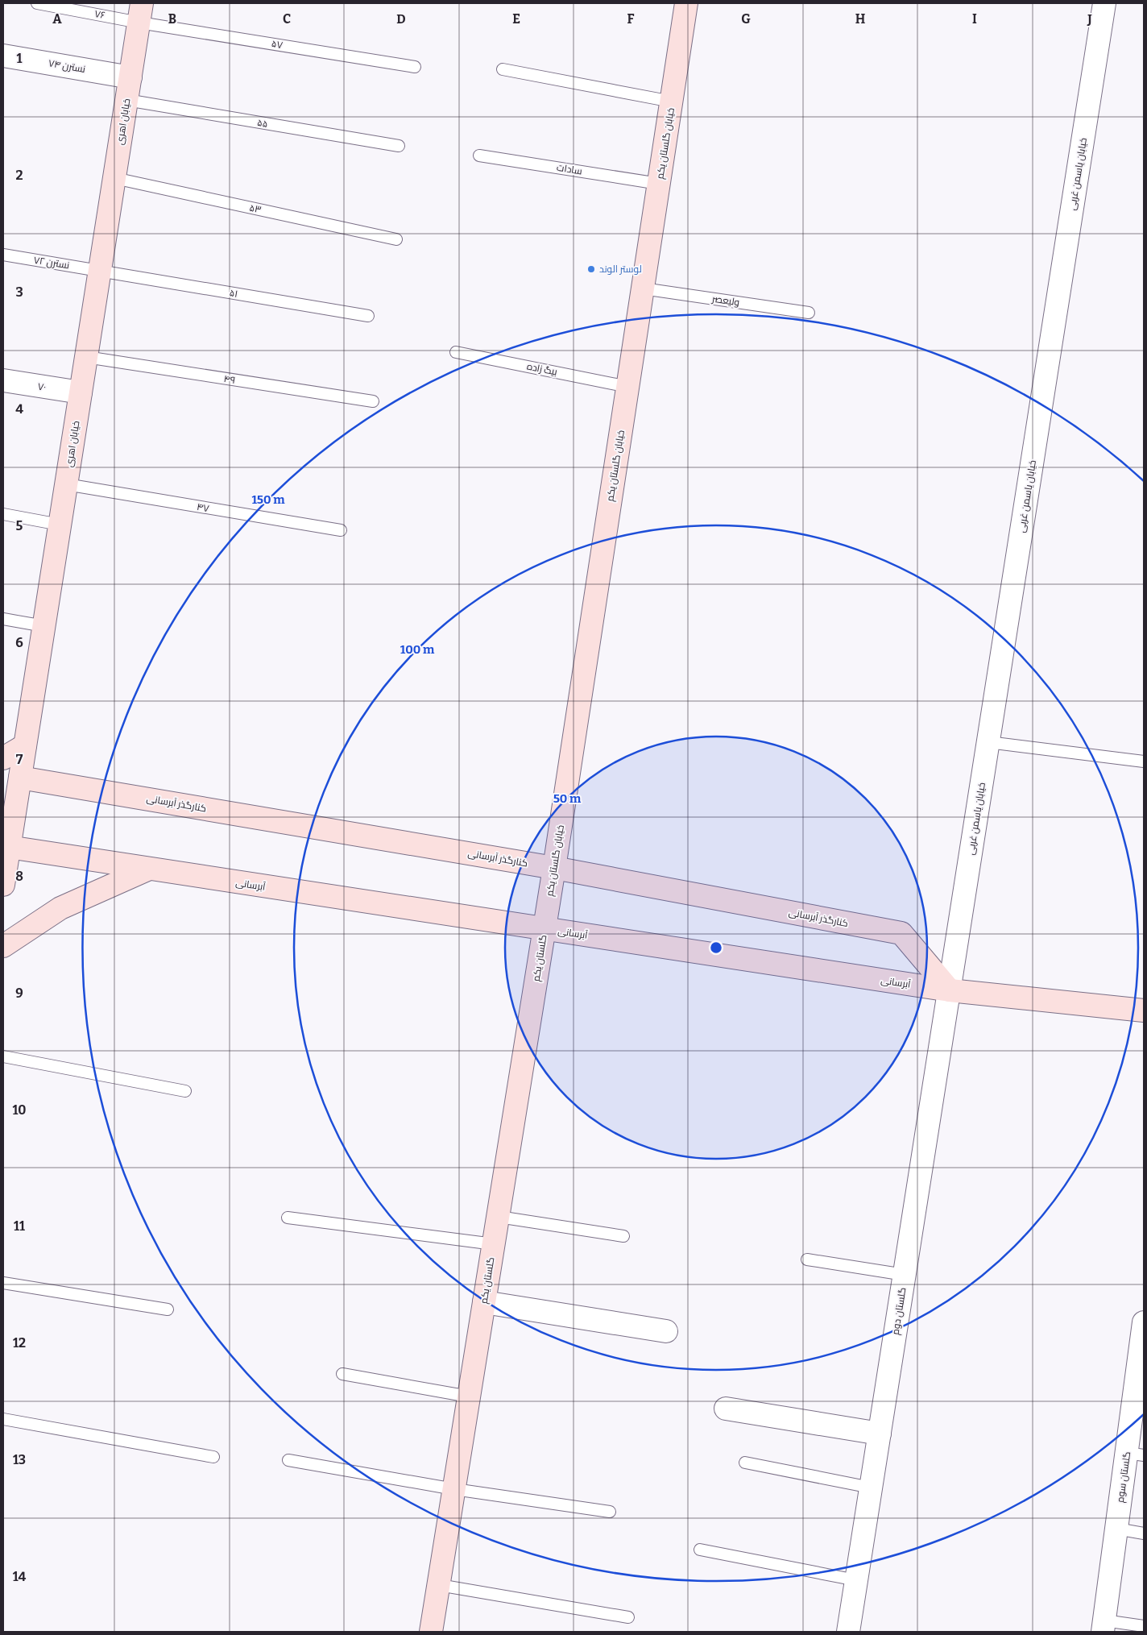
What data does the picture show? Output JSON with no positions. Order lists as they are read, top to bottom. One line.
{"streets":{"street":["نسترن ۷۴","خیابان اهری","خیابان گلستان یکم","خیابان یاسمن غربی","۷۰","کنارگذر آبرسانی","آبرسانی","گلستان یکم","گلستان دوم","گلستان سوم"],"lane":["۷۶","۵۷","۵۵","سادات","۵۳","نسترن ۷۲","۵۱","ولیعصر","بیگ زاده","۴۹","۴۷"]},"crossings":[["۷۶","۵۷"],["۷۶","خیابان اهری"],["۵۷","خیابان اهری"],["نسترن ۷۴","خیابان اهری"],["خیابان اهری","۵۵"],["خیابان اهری","۵۳"],["خیابان اهری","نسترن ۷۲"],["خیابان اهری","۵۱"],["خیابان اهری","۴۹"],["خیابان اهری","۷۰"],["خیابان اهری","۴۷"],["خیابان اهری","کنارگذر آبرسانی"],["خیابان اهری","آبرسانی"],["خیابان گلستان یکم","سادات"],["خیابان گلستان یکم","ولیعصر"],["خیابان گلستان یکم","بیگ زاده"],["خیابان گلستان یکم","کنارگذر آبرسانی"],["خیابان گلستان یکم","آبرسانی"],["خیابان گلستان یکم","گلستان یکم"],["خیابان یاسمن غربی","کنارگذر آبرسانی"],["خیابان یاسمن غربی","آبرسانی"],["خیابان یاسمن غربی","گلستان دوم"],["نسترن ۷۲","۵۱"],["کنارگذر آبرسانی","آبرسانی"],["کنارگذر آبرسانی","گلستان دوم"],["آبرسانی","گلستان یکم"],["آبرسانی","گلستان دوم"]],"places":["لوستر الوند"],"grid":{"columns":["A","B","C","D","E","F","G","H","I","J"],"rows":["1","2","3","4","5","6","7","8","9","10","11","12","13","14"]},"rings":["150 m","100 m","50 m"]}
